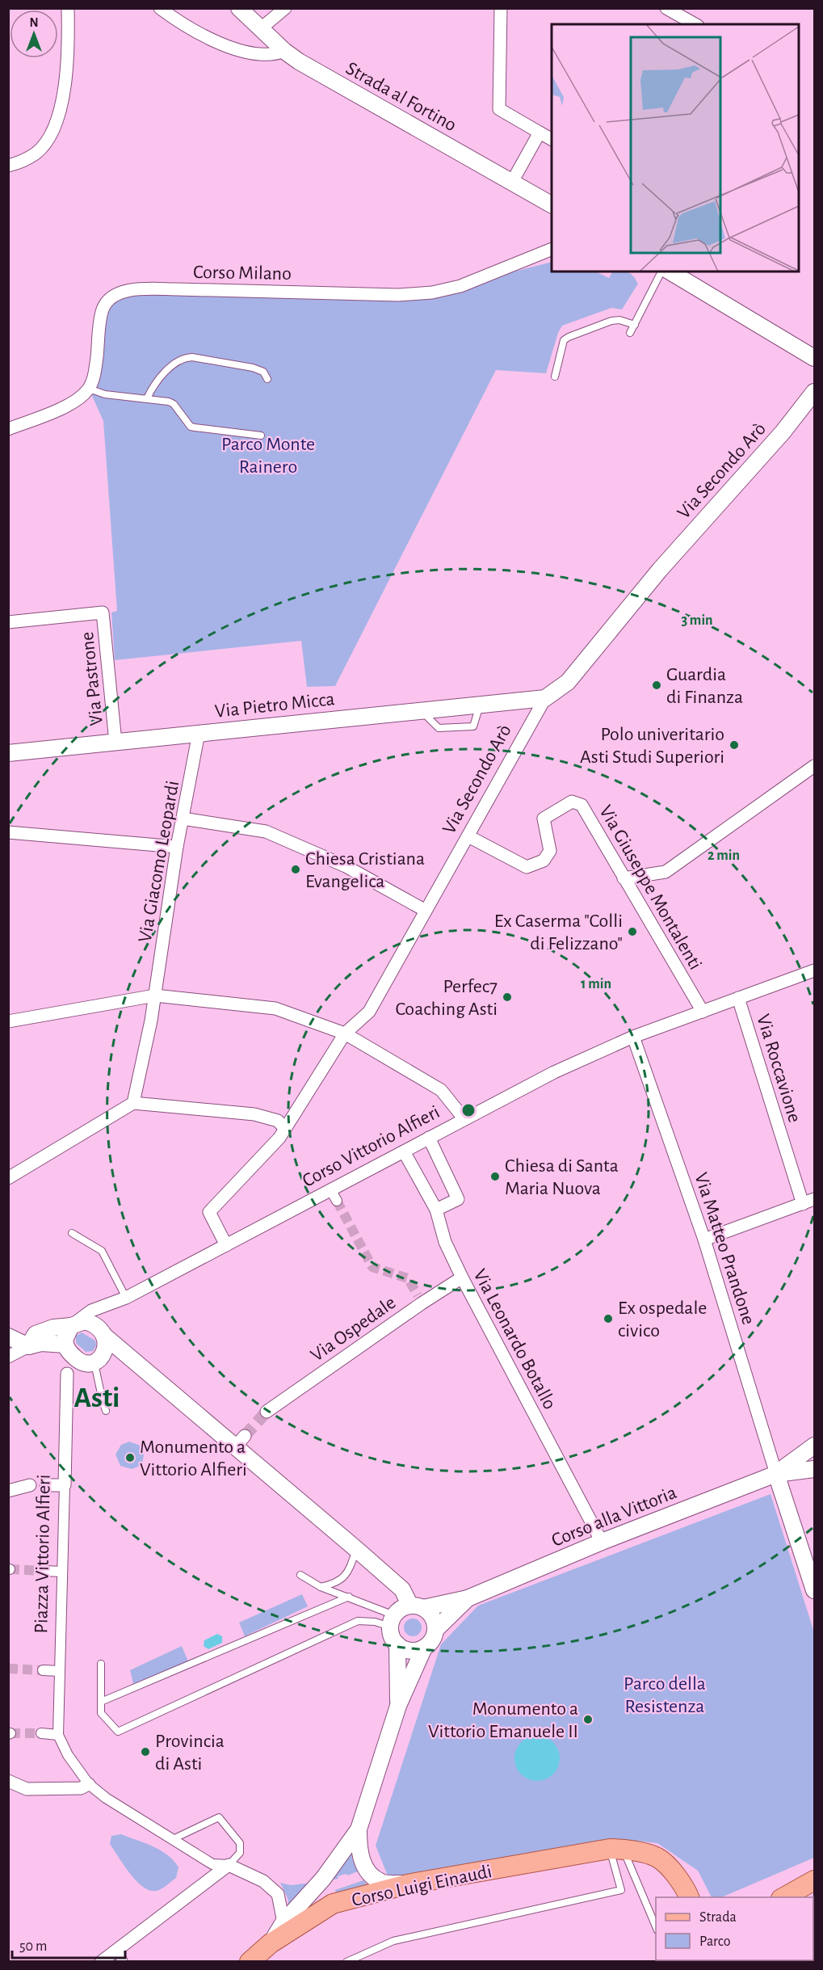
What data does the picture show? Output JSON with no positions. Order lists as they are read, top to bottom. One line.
{"streets":{"main road":["Corso Luigi Einaudi"],"street":["Strada al Fortino","Corso Milano","Via Secondo Arò","Via Pastrone","Via Pietro Micca","Via Giacomo Leopardi","Via Giuseppe Montalenti","Via Roccavione","Corso Vittorio Alfieri","Via Matteo Prandone","Via Ospedale","Via Leonardo Botallo","Corso alla Vittoria","Piazza Vittorio Alfieri"]},"crossings":[["Via Secondo Arò","Via Pietro Micca"],["Via Secondo Arò","Via Giuseppe Montalenti"],["Via Secondo Arò","Corso Vittorio Alfieri"],["Via Pastrone","Via Pietro Micca"],["Via Pietro Micca","Via Giacomo Leopardi"],["Via Giuseppe Montalenti","Corso Vittorio Alfieri"],["Via Roccavione","Corso Vittorio Alfieri"],["Corso Vittorio Alfieri","Via Matteo Prandone"],["Corso Vittorio Alfieri","Via Leonardo Botallo"],["Corso Vittorio Alfieri","Piazza Vittorio Alfieri"],["Via Matteo Prandone","Corso alla Vittoria"],["Via Ospedale","Via Leonardo Botallo"],["Via Leonardo Botallo","Corso alla Vittoria"],["Corso alla Vittoria","Corso Luigi Einaudi"]],"districts":["Asti"],"parks":["Parco Monte Rainero","Parco della Resistenza"],"places":["Guardia di Finanza","Polo univeritario Asti Studi Superiori","Chiesa Cristiana Evangelica","Ex Caserma \"Colli di Felizzano\"","Perfec7 Coaching Asti","Chiesa di Santa Maria Nuova","Ex ospedale civico","Monumento a Vittorio Alfieri","Monumento a Vittorio Emanuele II","Provincia di Asti"],"legend":["Strada","Parco"],"scale_bar":"50 m","north":"top","rings":["3 min","2 min","1 min"]}
